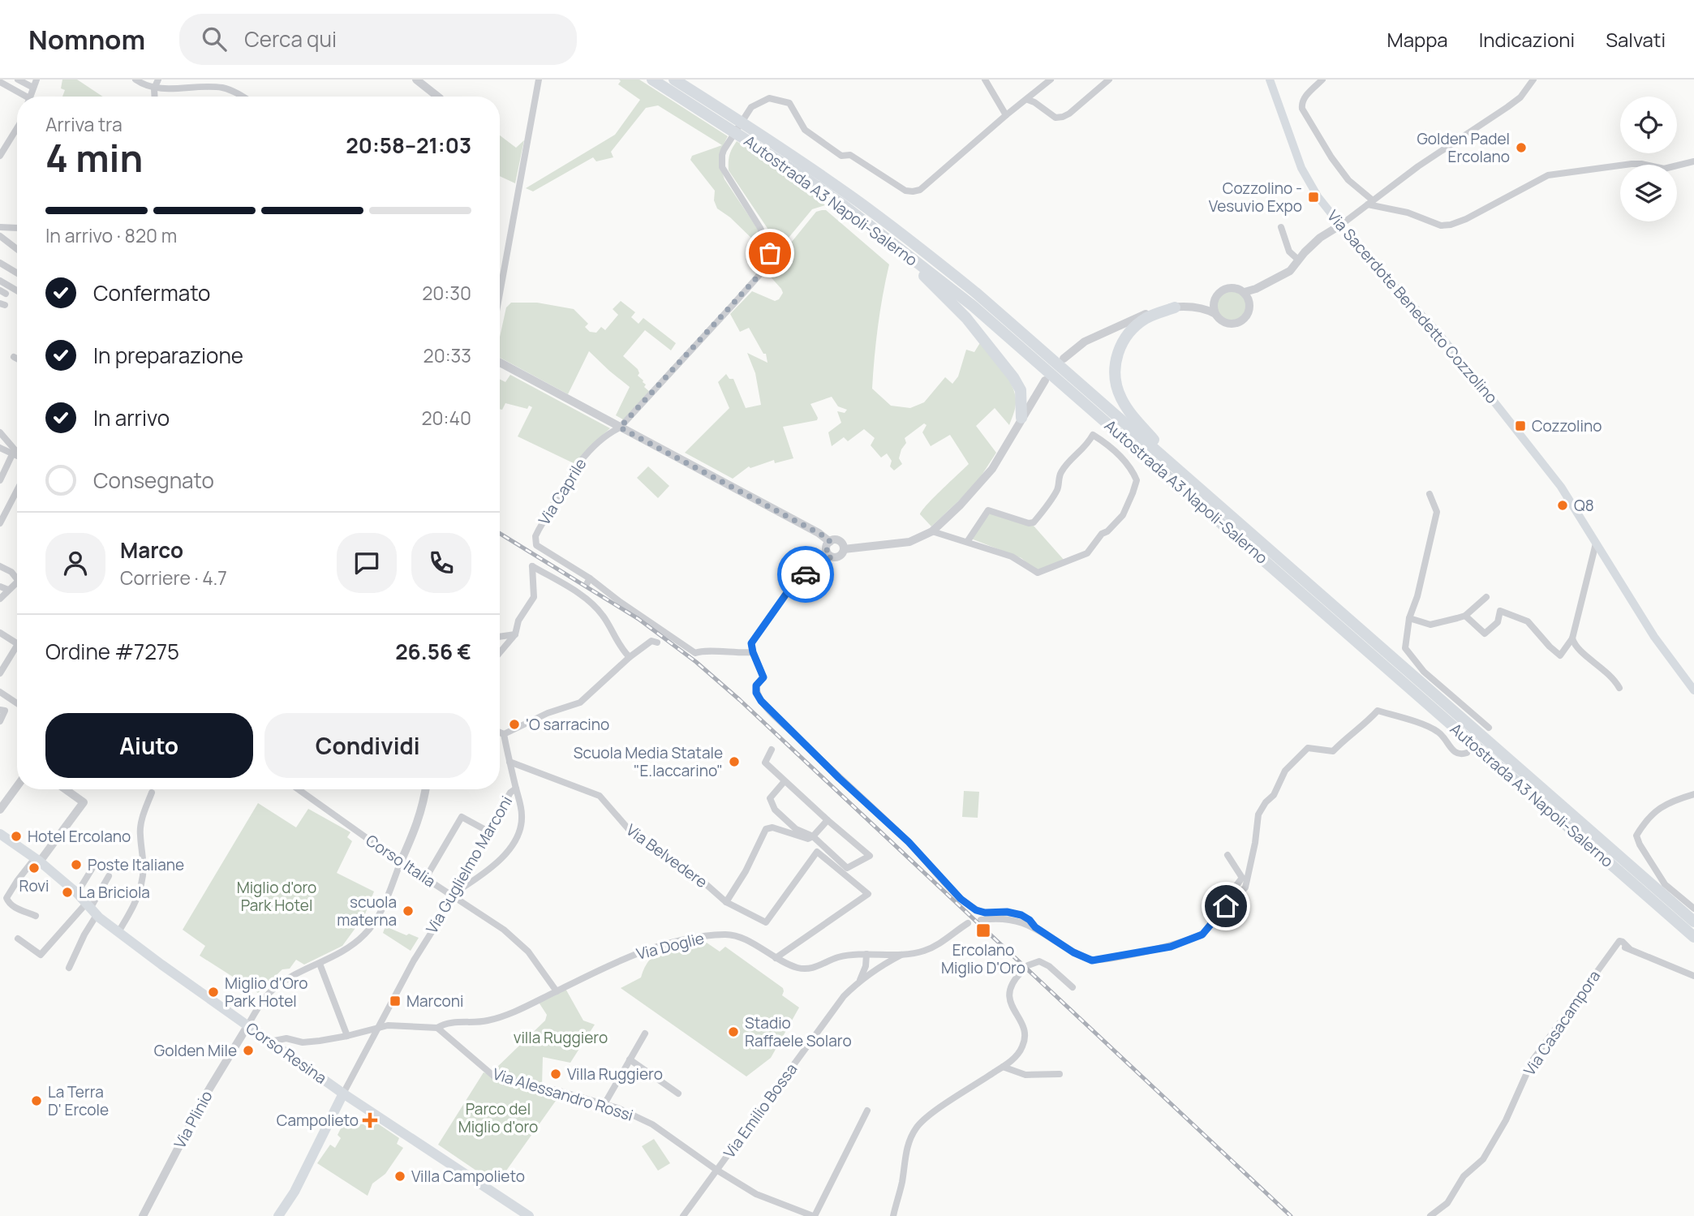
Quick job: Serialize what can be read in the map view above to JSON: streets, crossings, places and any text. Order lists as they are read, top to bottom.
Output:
{
  "streets": {
    "highway": ["Autostrada A3 Napoli-Salerno"],
    "main road": ["Via Sacerdote Benedetto Cozzolino", "Corso Resina"],
    "street": [
      "Via Caprile",
      "Via Belvedere",
      "Corso Italia",
      "Via Guglielmo Marconi",
      "Via Doglie",
      "Via Casacampora",
      "Via Alessandro Rossi",
      "Via Emilio Bossa",
      "Via Plinio"
    ]
  },
  "crossings": [
    ["Via Belvedere", "Via Guglielmo Marconi"],
    ["Via Belvedere", "Via Doglie"],
    ["Corso Italia", "Via Guglielmo Marconi"],
    ["Corso Italia", "Via Doglie"],
    ["Via Guglielmo Marconi", "Corso Resina"],
    ["Via Doglie", "Via Alessandro Rossi"],
    ["Via Doglie", "Via Emilio Bossa"],
    ["Corso Resina", "Via Plinio"],
    ["Via Alessandro Rossi", "Via Emilio Bossa"]
  ],
  "parks": ["Miglio d'oro Park Hotel", "villa Ruggiero", "Parco del Miglio d'oro"],
  "places": {
    "other": [
      "Golden Padel Ercolano",
      "Q8",
      "'O sarracino",
      "Scuola Media Statale \"E.Iaccarino\"",
      "Hotel Ercolano",
      "Poste Italiane",
      "Rovi",
      "La Briciola",
      "scuola materna",
      "Miglio d'Oro Park Hotel",
      "Stadio Raffaele Solaro",
      "Golden Mile",
      "Villa Ruggiero",
      "La Terra D' Ercole",
      "Villa Campolieto"
    ],
    "transit": [
      "Cozzolino - Vesuvio Expo",
      "Cozzolino",
      "Ercolano Miglio D'Oro",
      "Marconi"
    ],
    "health": ["Campolieto"]
  },
  "page": {
    "header": "Nomnom",
    "search": "Cerca qui",
    "nav": ["Mappa", "Indicazioni", "Salvati"],
    "heading": ["4 min", "Arriva tra", "20:58–21:03"],
    "panel": [
      "Marco",
      "Corriere · 4.7",
      "Ordine #7275",
      "26.56 €"
    ],
    "bar": "In arrivo · 820 m",
    "list": [
      ["Confermato", "20:30"],
      ["In preparazione", "20:33"],
      ["In arrivo", "20:40"],
      "Consegnato"
    ],
    "buttons": ["Aiuto", "Condividi"]
  }
}
